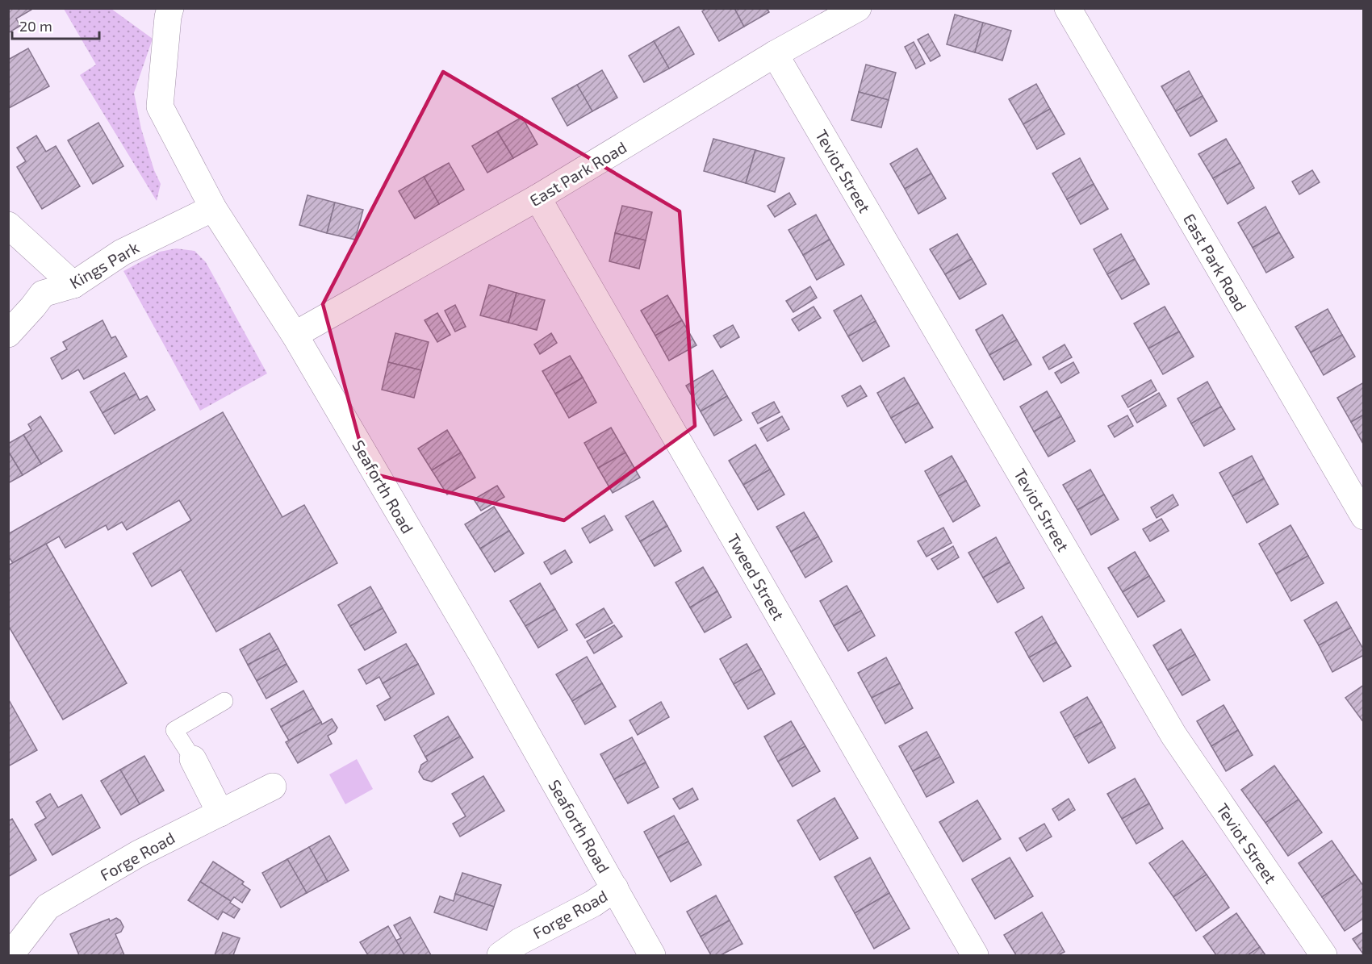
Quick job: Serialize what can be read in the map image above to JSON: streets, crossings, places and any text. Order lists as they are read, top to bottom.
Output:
{
  "streets": {
    "street": [
      "Teviot Street",
      "East Park Road",
      "Kings Park",
      "Seaforth Road",
      "Tweed Street",
      "Forge Road"
    ]
  },
  "crossings": [
    ["Teviot Street", "East Park Road"],
    ["East Park Road", "Seaforth Road"],
    ["East Park Road", "Tweed Street"],
    ["Kings Park", "Seaforth Road"],
    ["Seaforth Road", "Forge Road"]
  ],
  "scale_bar": "20 m"
}
